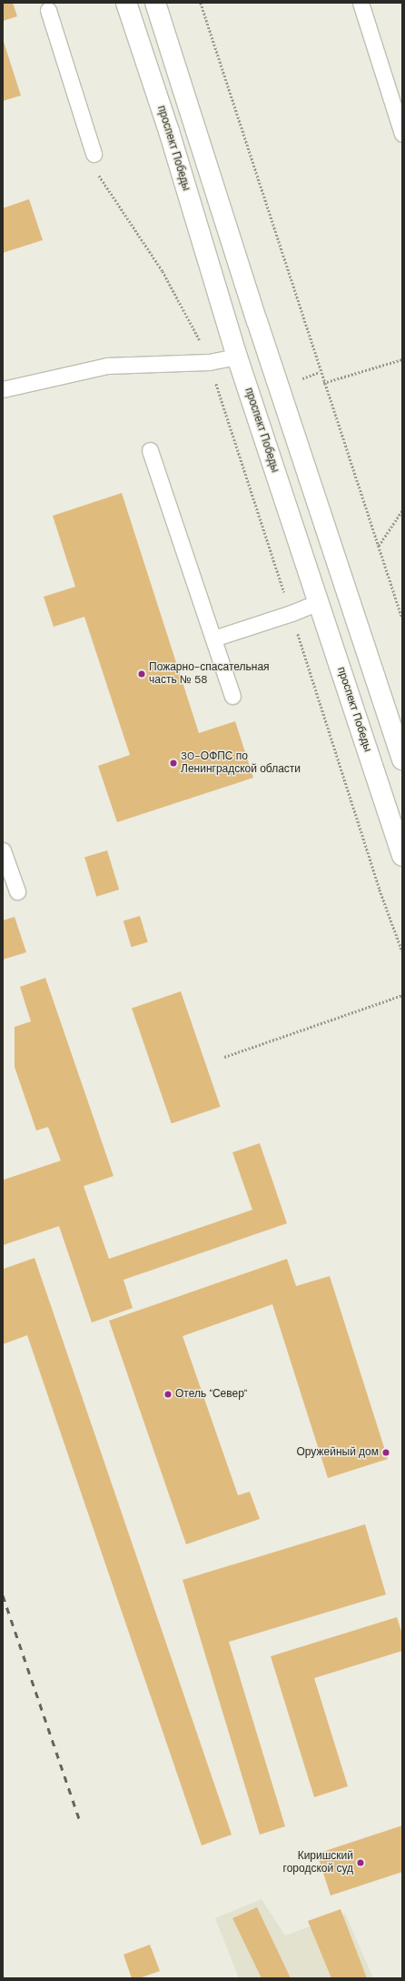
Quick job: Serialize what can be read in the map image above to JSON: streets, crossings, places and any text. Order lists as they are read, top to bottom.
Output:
{
  "streets": {
    "main road": ["проспект Победы"]
  },
  "places": [
    "Пожарно-спасательная часть № 58",
    "30-ОФПС по Ленинградской области",
    "Отель \"Север\"",
    "Оружейный дом",
    "Киришский городской суд"
  ]
}
